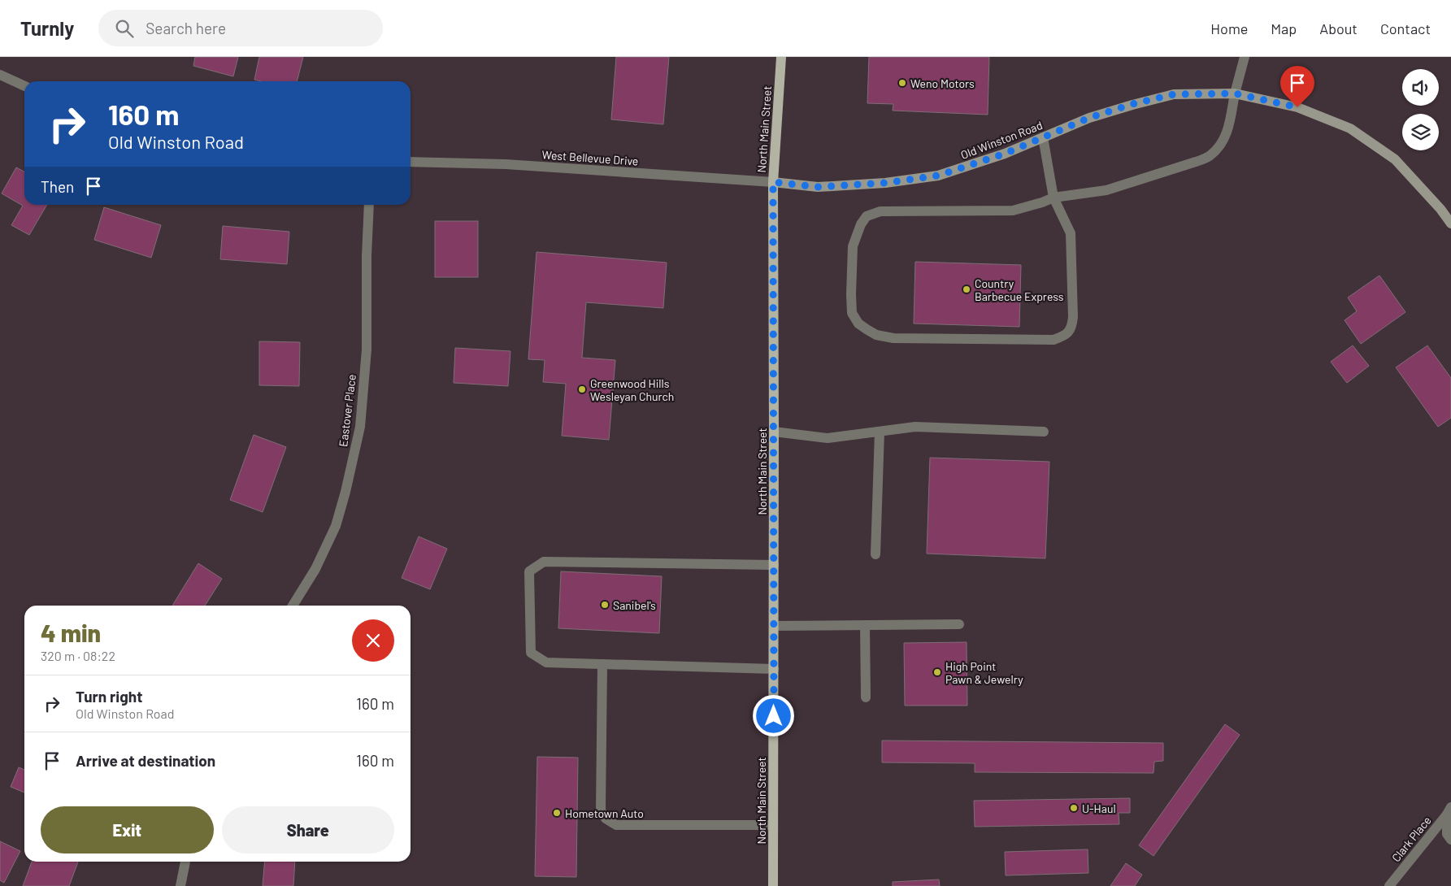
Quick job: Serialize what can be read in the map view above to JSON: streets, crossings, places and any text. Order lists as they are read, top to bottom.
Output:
{
  "streets": {
    "main road": ["North Main Street"],
    "street": [
      "Old Winston Road",
      "West Bellevue Drive",
      "Eastover Place",
      "Clark Place"
    ]
  },
  "crossings": [
    ["North Main Street", "Old Winston Road"],
    ["North Main Street", "West Bellevue Drive"],
    ["Old Winston Road", "West Bellevue Drive"]
  ],
  "places": [
    "Weno Motors",
    "Country Barbecue Express",
    "Greenwood Hills Wesleyan Church",
    "Sanibel's",
    "High Point Pawn & Jewelry",
    "U-Haul",
    "Hometown Auto"
  ],
  "page": {
    "header": "Turnly",
    "search": "Search here",
    "nav": [
      "Home",
      "Map",
      "About",
      "Contact"
    ],
    "turn": ["160 m", "Old Winston Road"],
    "then": "Then",
    "heading": ["4 min", "320 m · 08:22"],
    "list": [
      {
        "name": "Turn right",
        "note": "Old Winston Road",
        "value": "160 m"
      },
      {
        "name": "Arrive at destination",
        "value": "160 m"
      }
    ],
    "buttons": ["Exit", "Share"]
  }
}
